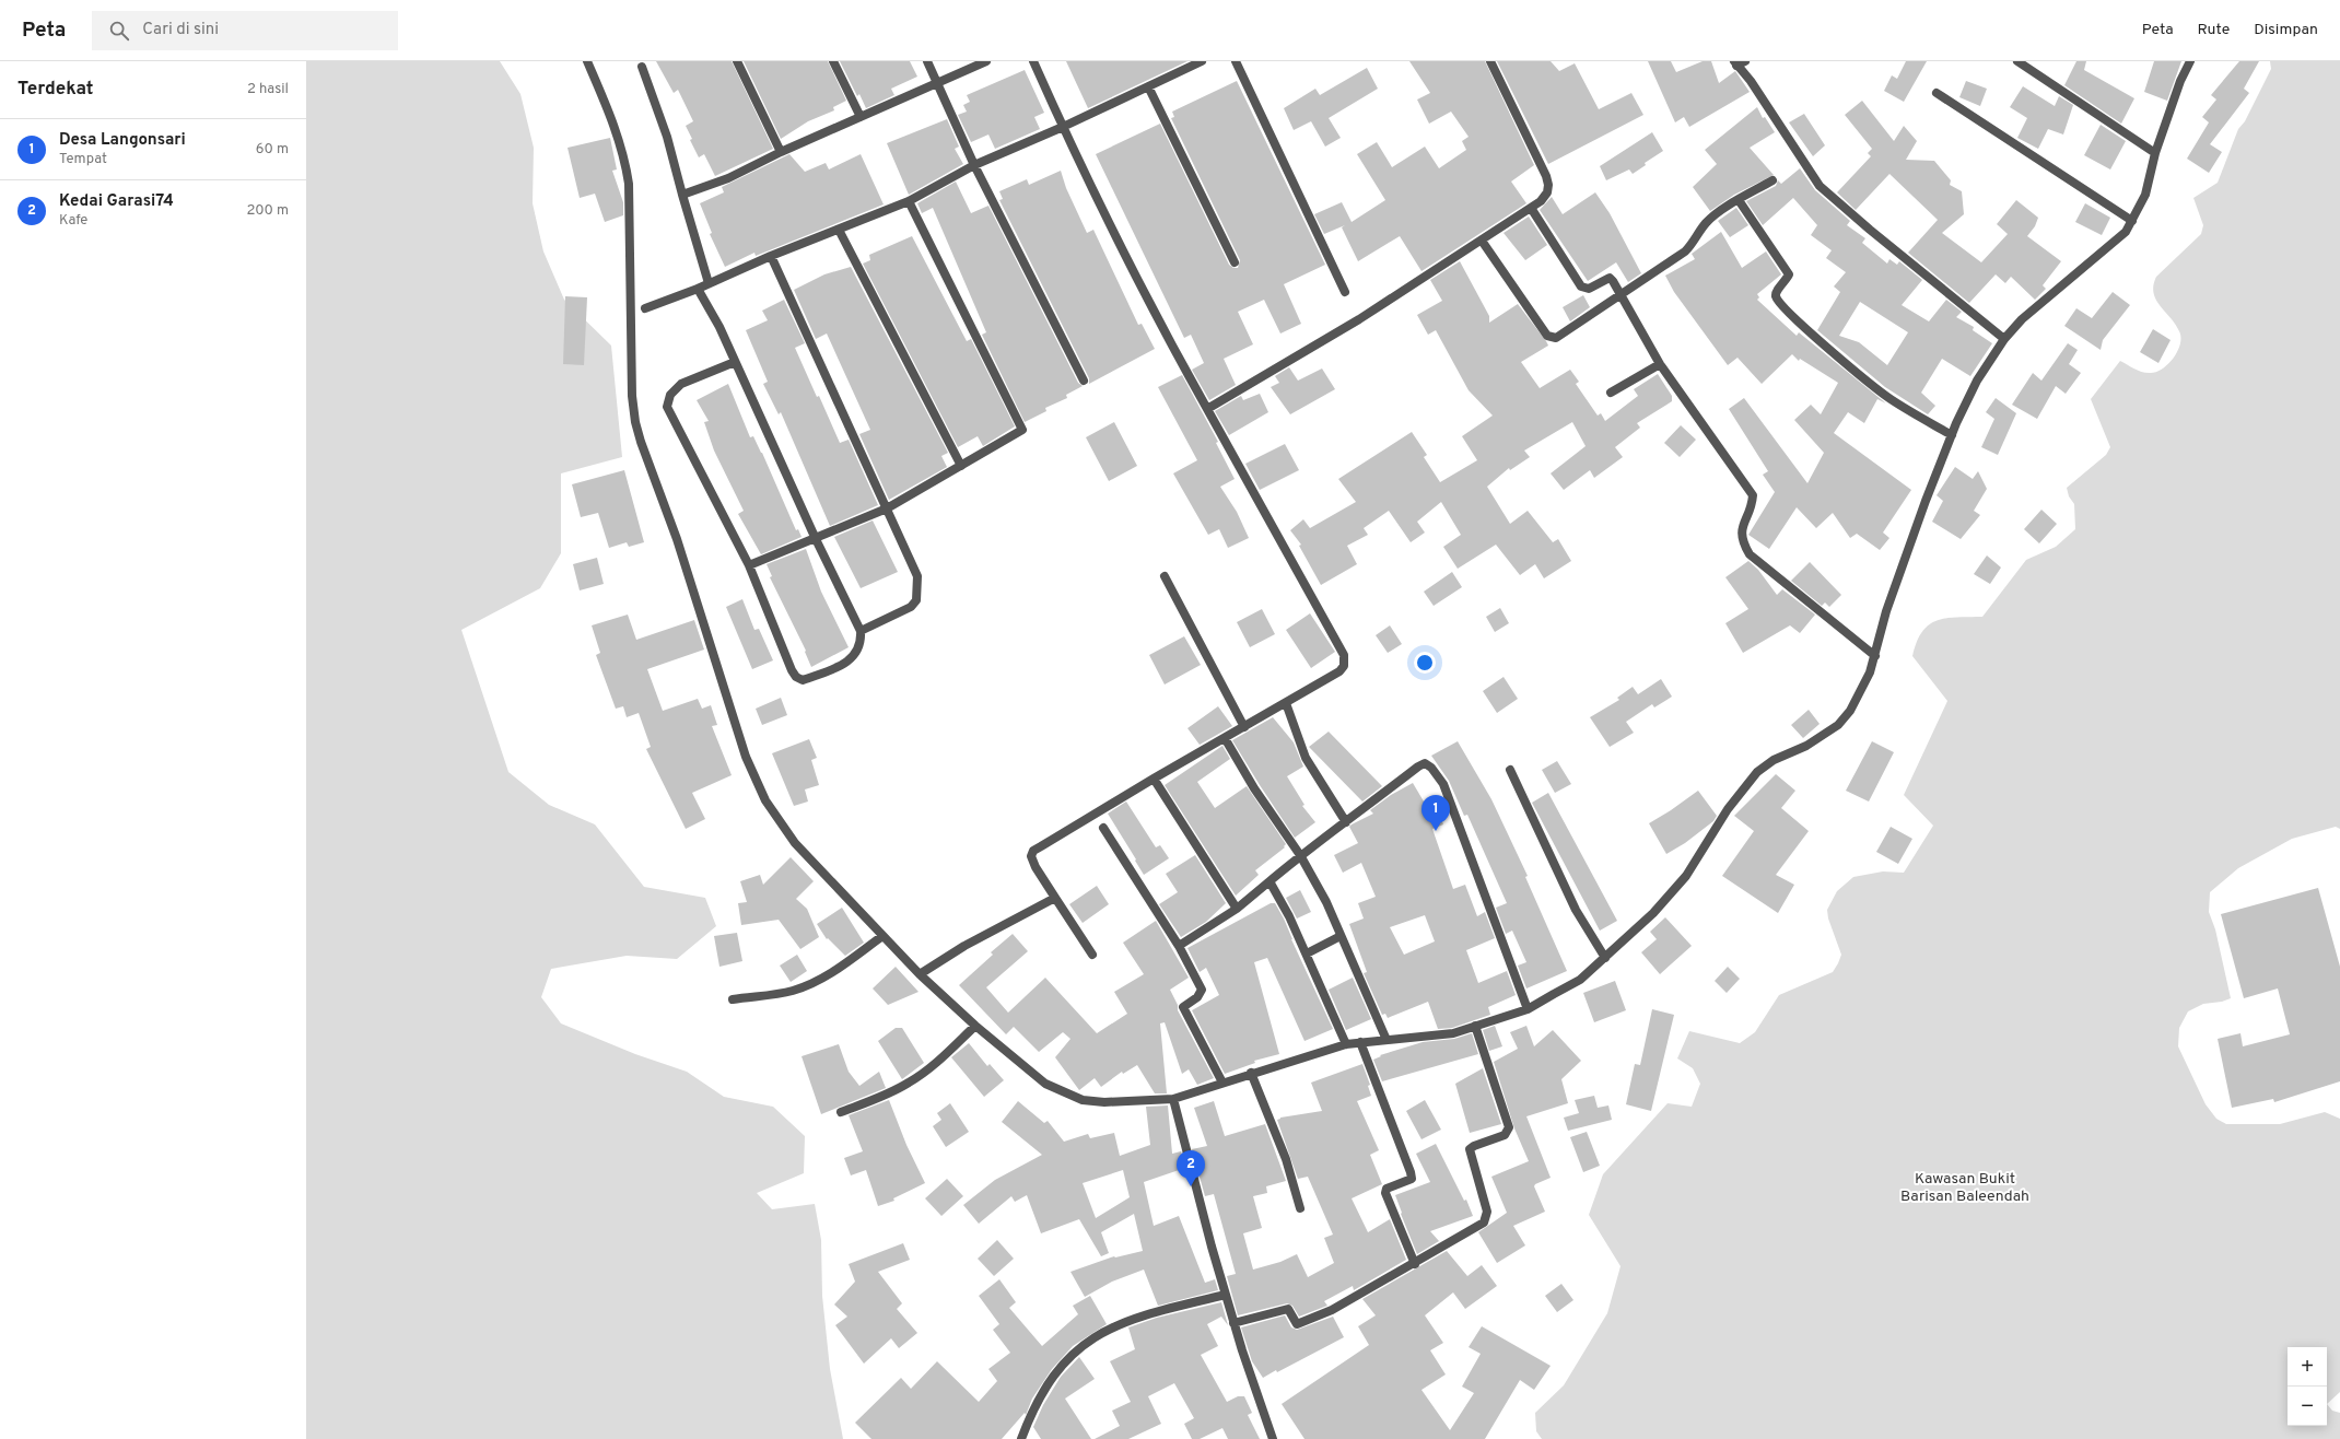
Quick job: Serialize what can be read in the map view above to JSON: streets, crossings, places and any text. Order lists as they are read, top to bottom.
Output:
{
  "parks": ["Kawasan Bukit Barisan Baleendah"],
  "page": {
    "header": "Peta",
    "search": "Cari di sini",
    "nav": ["Peta", "Rute", "Disimpan"],
    "heading": ["Terdekat", "2 hasil"],
    "list": [
      {
        "mark": "1",
        "name": "Desa Langonsari",
        "note": "Tempat",
        "value": "60 m"
      },
      {
        "mark": "2",
        "name": "Kedai Garasi74",
        "note": "Kafe",
        "value": "200 m"
      }
    ],
    "pins": ["1", "2"],
    "map_buttons": ["+", "−"]
  }
}
